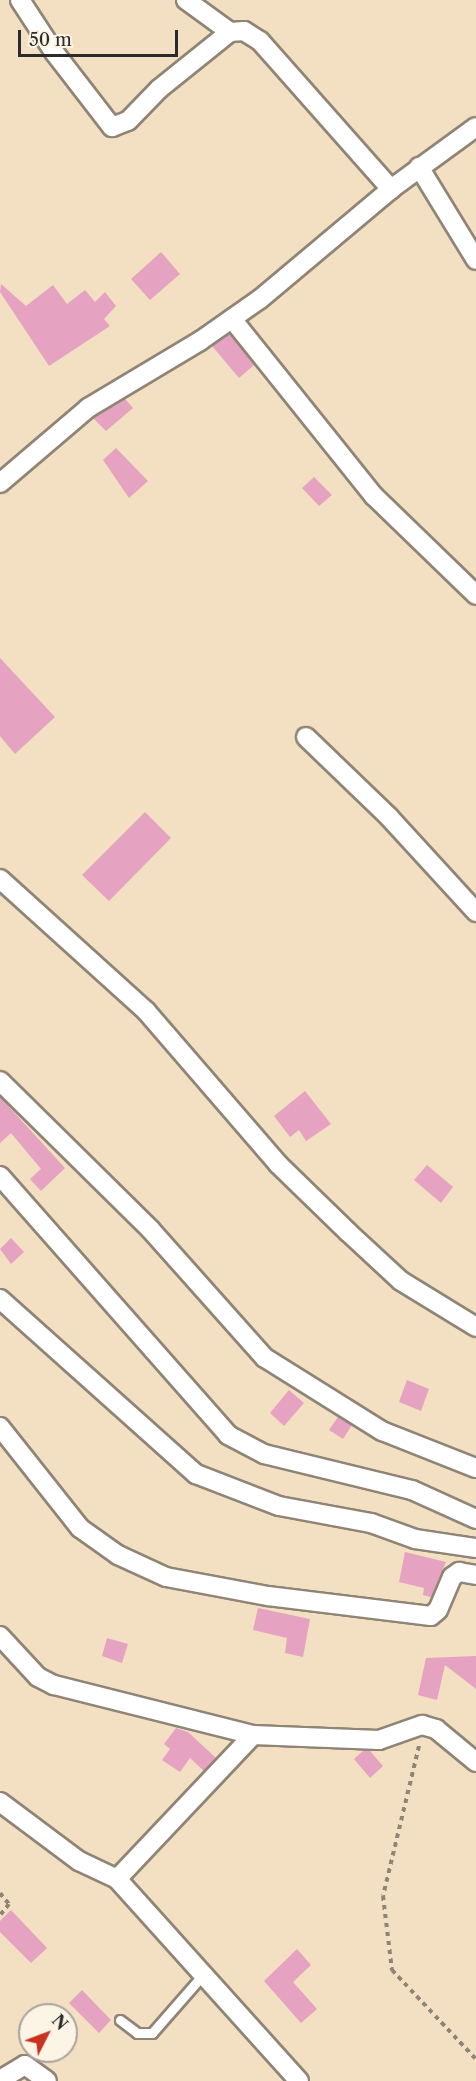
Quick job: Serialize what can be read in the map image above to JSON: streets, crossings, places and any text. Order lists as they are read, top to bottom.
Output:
{
  "scale_bar": "50 m",
  "north": "top right"
}
